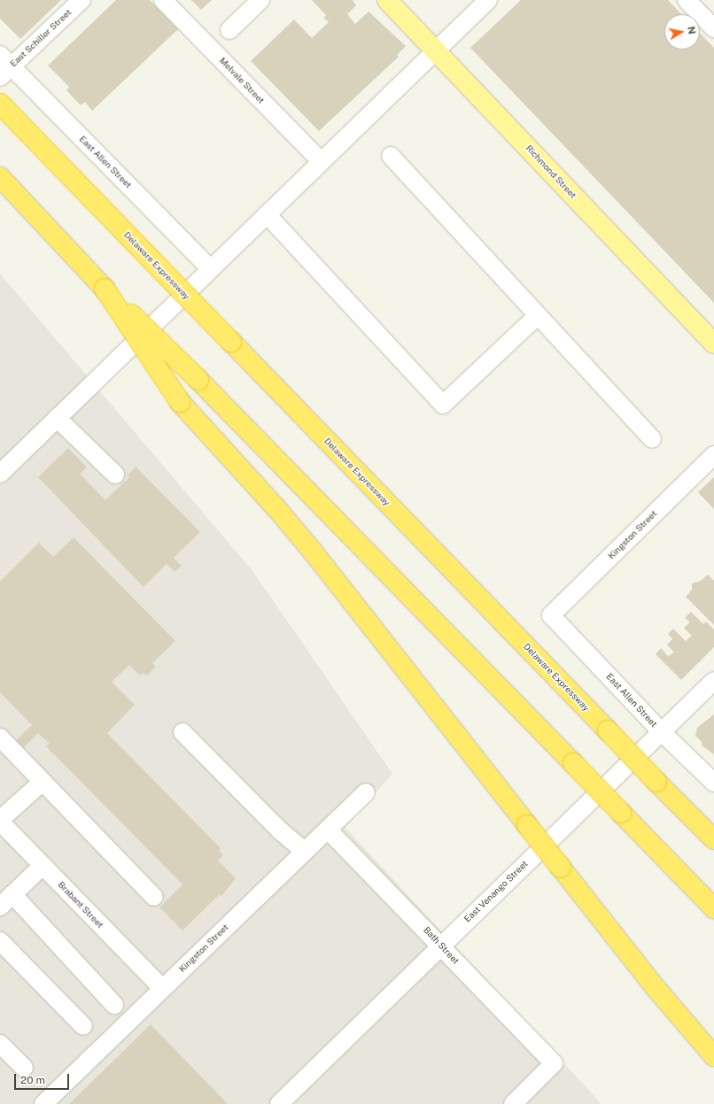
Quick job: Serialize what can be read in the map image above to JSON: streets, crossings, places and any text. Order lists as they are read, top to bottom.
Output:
{
  "streets": {
    "highway": ["Delaware Expressway"],
    "main road": ["Richmond Street"],
    "street": [
      "East Schiller Street",
      "Melvale Street",
      "East Allen Street",
      "Kingston Street",
      "East Venango Street",
      "Brabant Street",
      "Bath Street"
    ]
  },
  "crossings": [
    ["East Schiller Street", "East Allen Street"],
    ["East Allen Street", "Kingston Street"],
    ["East Allen Street", "East Venango Street"],
    ["Kingston Street", "Brabant Street"],
    ["Kingston Street", "Bath Street"],
    ["East Venango Street", "Bath Street"]
  ],
  "scale_bar": "20 m",
  "north": "right"
}
